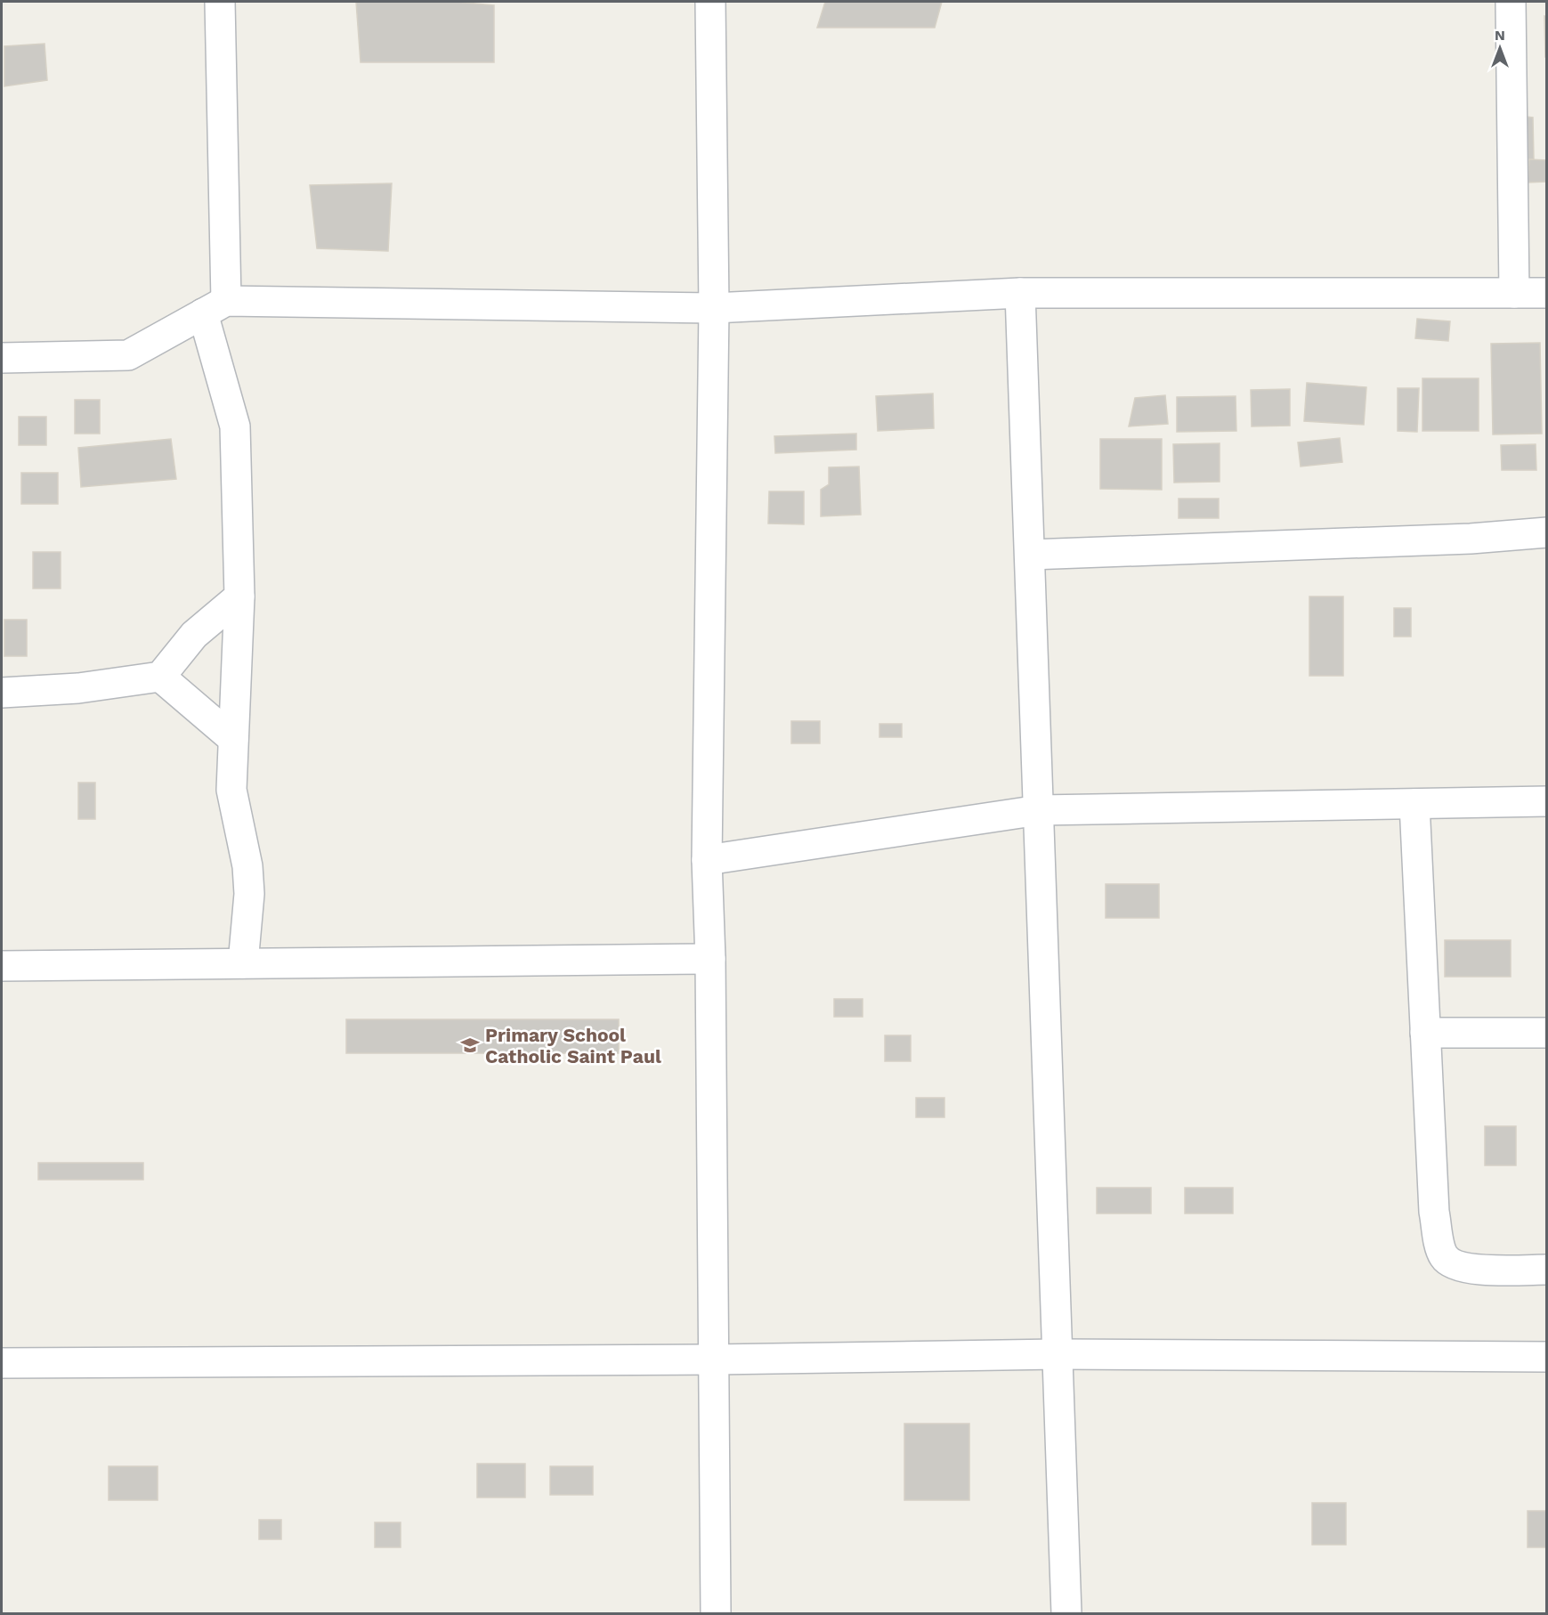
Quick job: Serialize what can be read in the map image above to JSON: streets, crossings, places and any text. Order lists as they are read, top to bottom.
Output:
{
  "places": {
    "school or university": ["Primary School Catholic Saint Paul"]
  },
  "north": "top"
}
